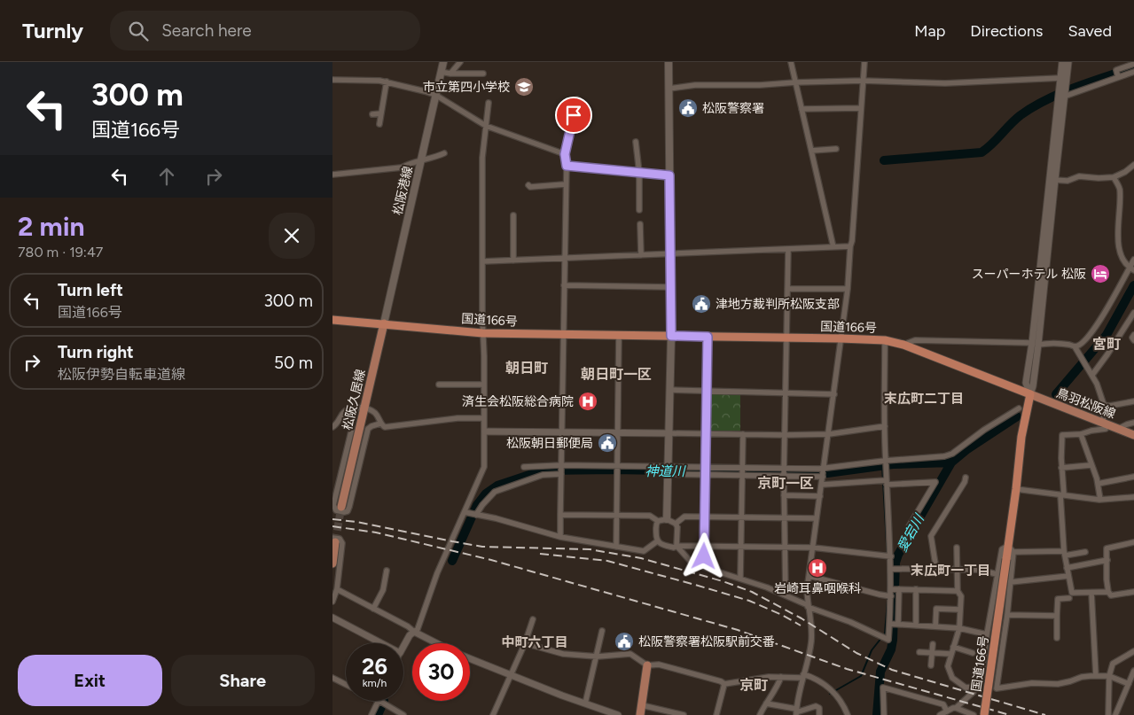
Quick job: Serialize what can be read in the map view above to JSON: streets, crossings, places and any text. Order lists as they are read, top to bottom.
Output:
{
  "streets": {
    "highway": ["国道166号"],
    "main road": ["松阪港線", "松阪久居線", "鳥羽松阪線"]
  },
  "crossings": [
    ["松阪港線", "国道166号"],
    ["松阪港線", "松阪久居線"],
    ["国道166号", "松阪久居線"],
    ["国道166号", "鳥羽松阪線"]
  ],
  "districts": [
    "宮町",
    "朝日町",
    "朝日町一区",
    "末広町二丁目",
    "京町一区",
    "末広町一丁目",
    "中町六丁目",
    "京町"
  ],
  "water": ["神道川", "愛宕川"],
  "places": {
    "school or university": ["市立第四小学校"],
    "public building": [
      "松阪警察署",
      "津地方裁判所松阪支部",
      "松阪朝日郵便局",
      "松阪警察署松阪駅前交番"
    ],
    "hotel": ["スーパーホテル 松阪"],
    "hospital": ["済生会松阪総合病院", "岩崎耳鼻咽喉科"]
  },
  "page": {
    "header": "Turnly",
    "search": "Search here",
    "nav": ["Map", "Directions", "Saved"],
    "turn": ["300 m", "国道166号"],
    "heading": ["2 min", "780 m · 19:47"],
    "list": [
      {
        "name": "Turn left",
        "note": "国道166号",
        "value": "300 m"
      },
      {
        "name": "Turn right",
        "note": "松阪伊勢自転車道線",
        "value": "50 m"
      }
    ],
    "speed": "26 km/h",
    "limit": "30",
    "buttons": ["Exit", "Share"]
  }
}
